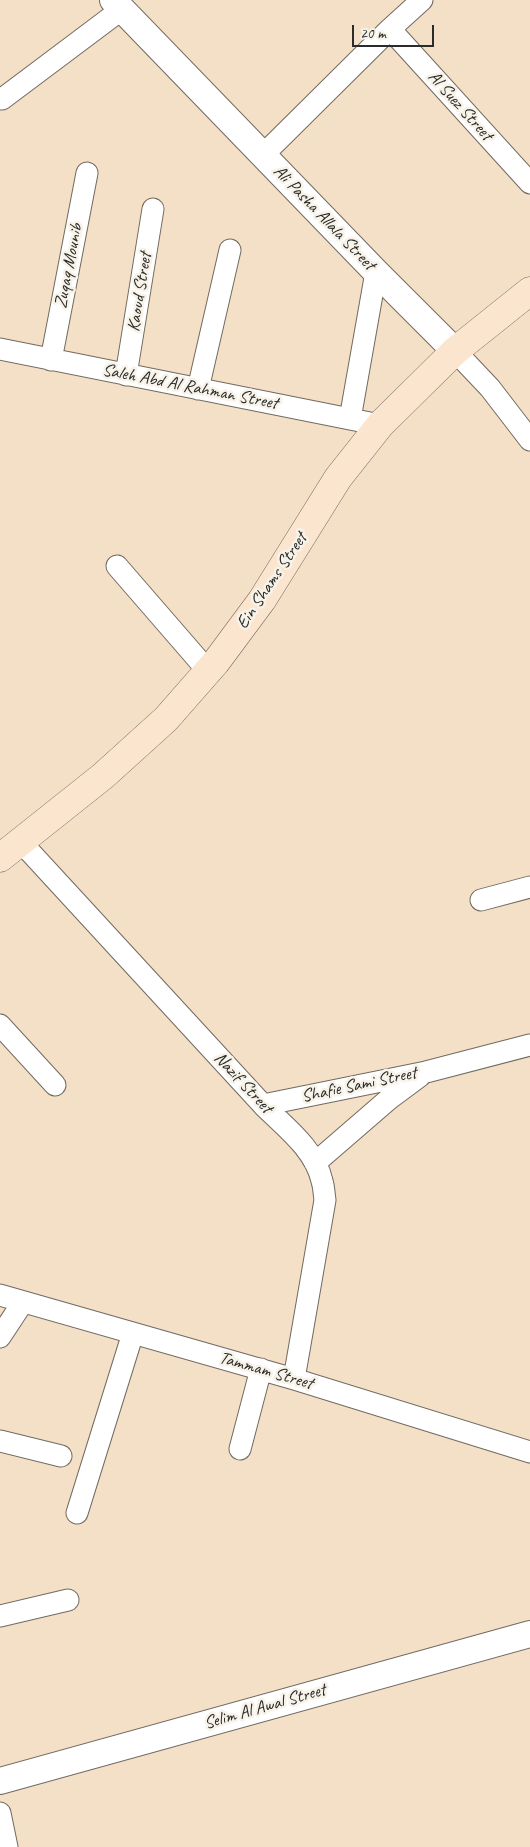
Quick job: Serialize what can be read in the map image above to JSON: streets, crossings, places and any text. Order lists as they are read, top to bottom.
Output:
{
  "streets": {
    "main road": ["Ein Shams Street"],
    "street": [
      "Al Suez Street",
      "Ali Pasha Allala Street",
      "Zuqaq Mounib",
      "Kaoud Street",
      "Saleh Abd Al Rahman Street",
      "Nazif Street",
      "Shafie Sami Street",
      "Tammam Street",
      "Selim Al Awal Street"
    ]
  },
  "crossings": [
    ["Ali Pasha Allala Street", "Ein Shams Street"],
    ["Zuqaq Mounib", "Saleh Abd Al Rahman Street"],
    ["Kaoud Street", "Saleh Abd Al Rahman Street"],
    ["Saleh Abd Al Rahman Street", "Ein Shams Street"],
    ["Ein Shams Street", "Nazif Street"],
    ["Nazif Street", "Shafie Sami Street"],
    ["Nazif Street", "Tammam Street"]
  ],
  "scale_bar": "20 m"
}
